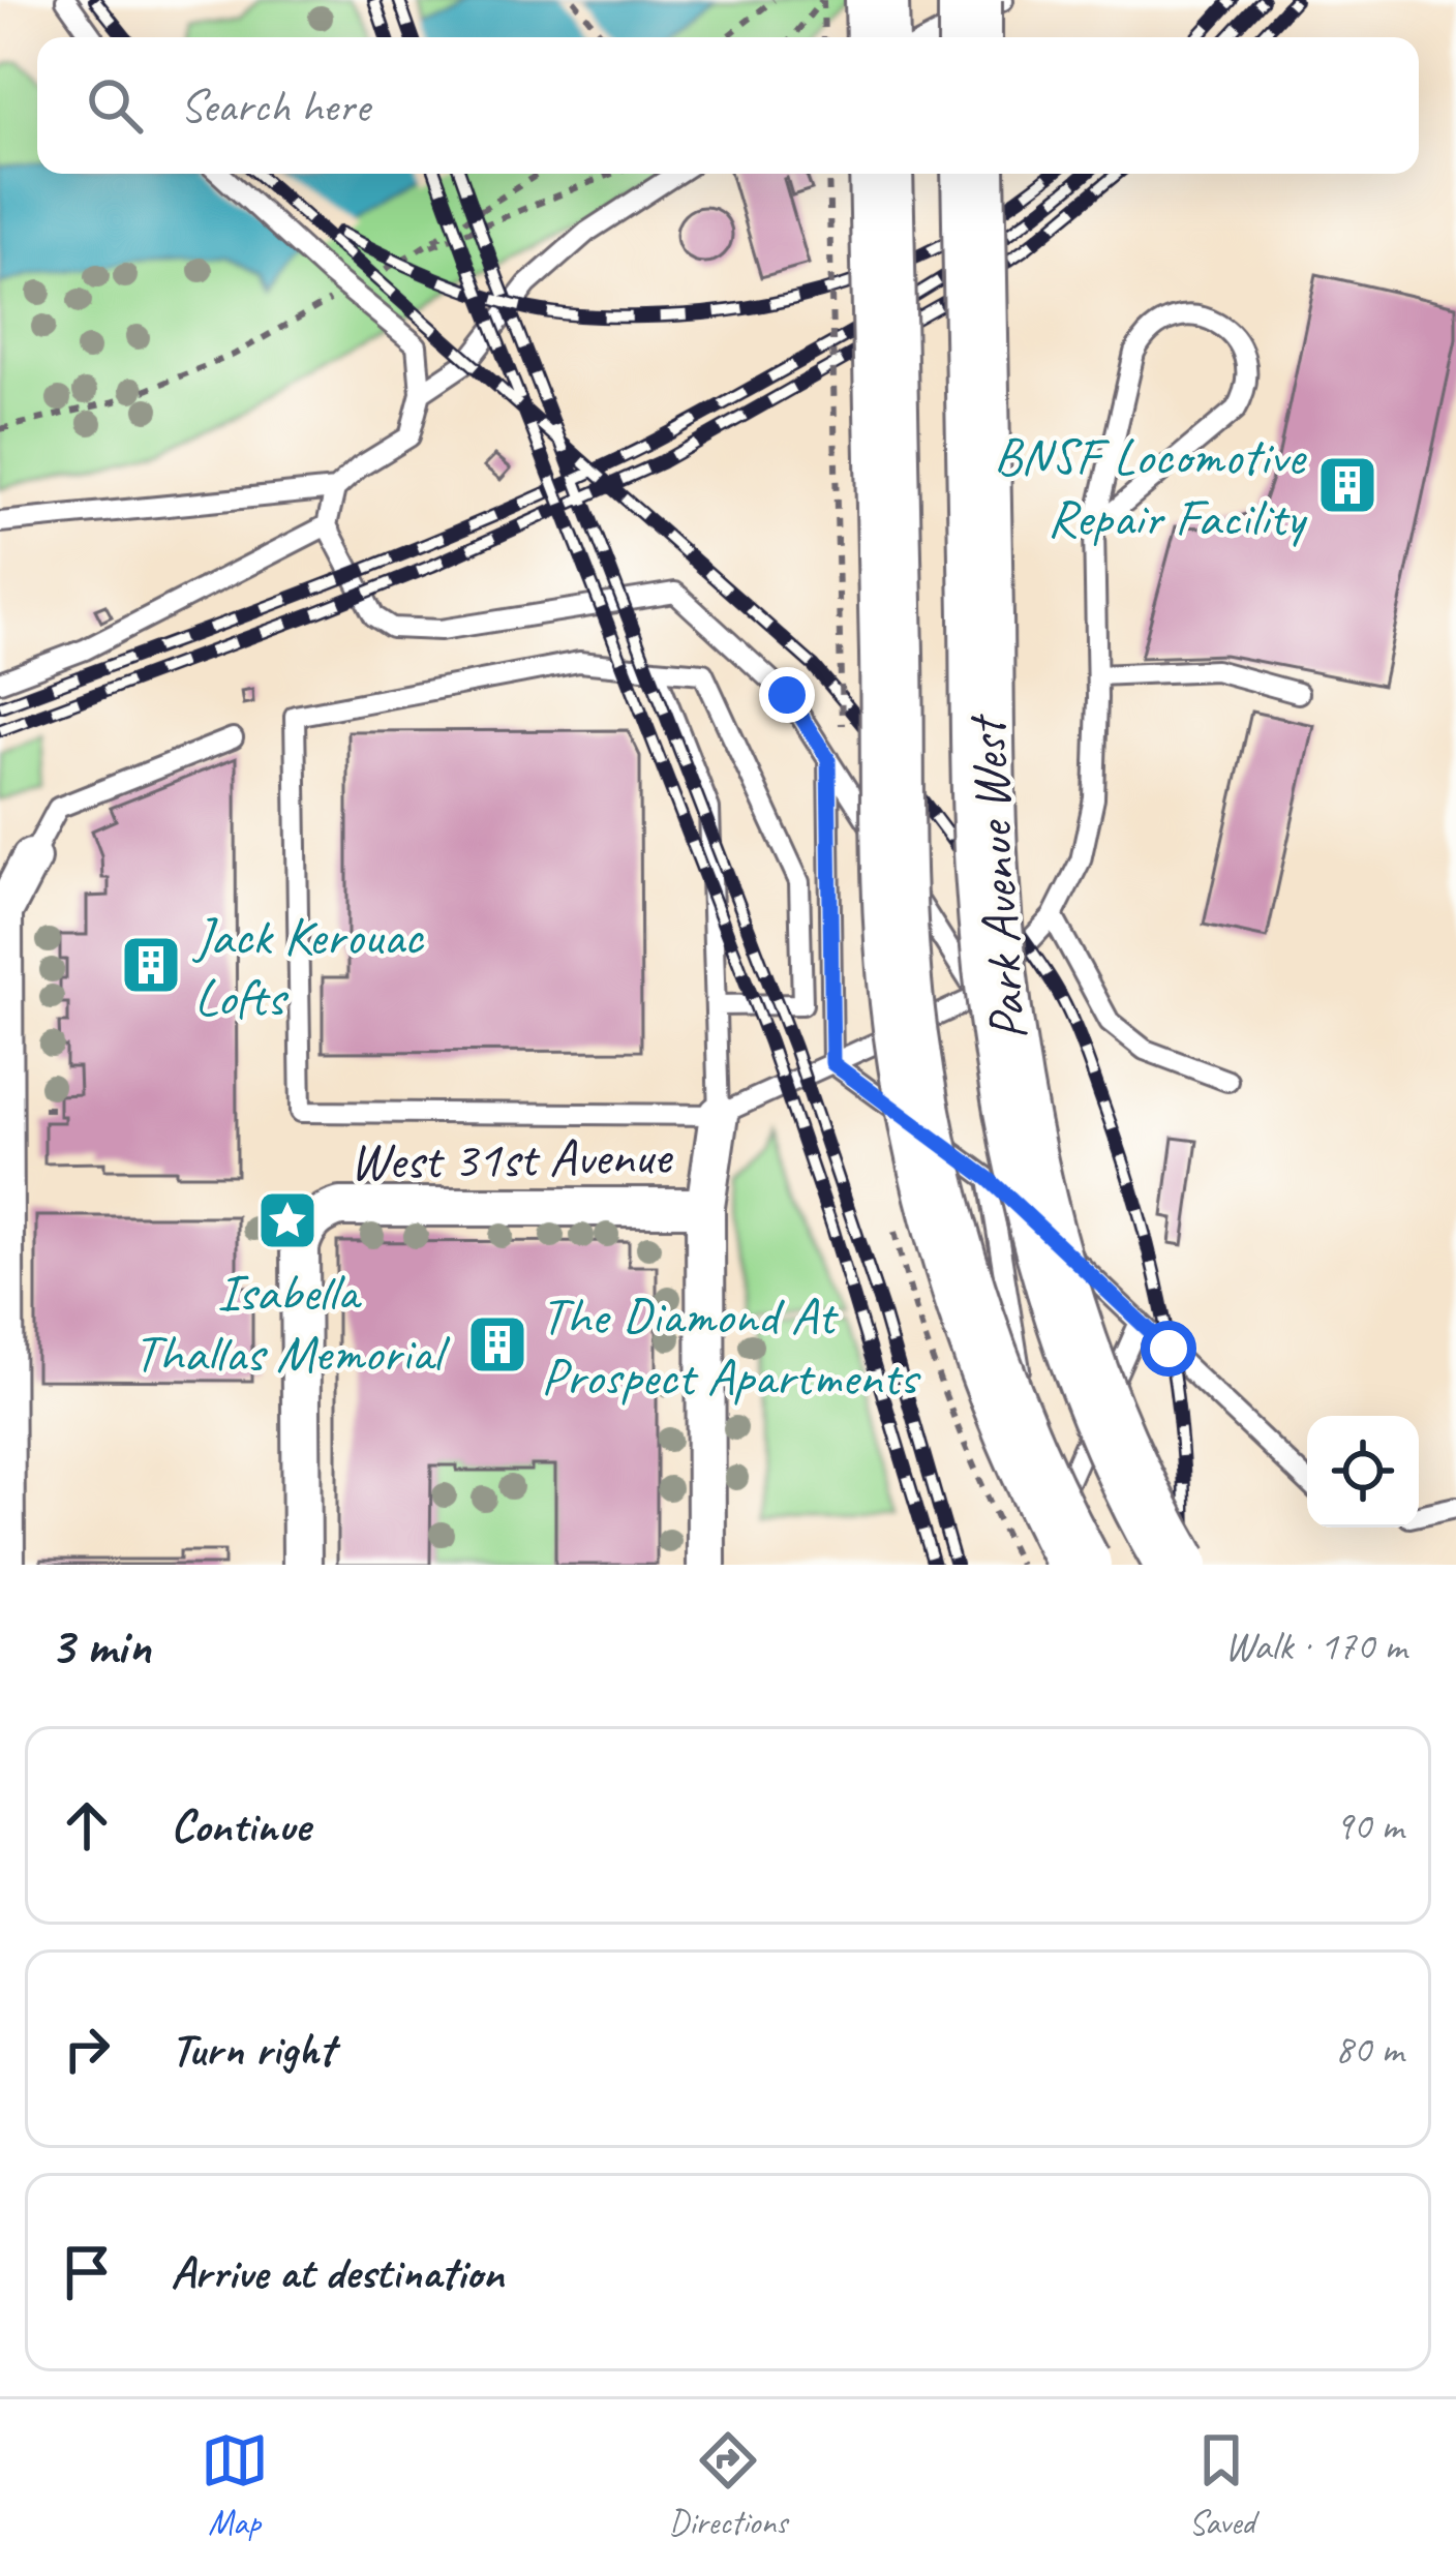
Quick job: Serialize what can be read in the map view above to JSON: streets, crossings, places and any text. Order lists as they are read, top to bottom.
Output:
{
  "streets": {
    "main road": ["Park Avenue West"],
    "street": ["West 31st Avenue"]
  },
  "places": {
    "building": ["BNSF Locomotive Repair Facility", "Jack Kerouac Lofts", "The Diamond At Prospect Apartments"],
    "place": ["Isabella Thallas Memorial"]
  },
  "page": {
    "search": "Search here",
    "heading": ["3 min", "Walk · 170 m"],
    "list": [
      ["Continue", "90 m"],
      ["Turn right", "80 m"],
      "Arrive at destination"
    ],
    "nav": ["Map", "Directions", "Saved"]
  }
}
